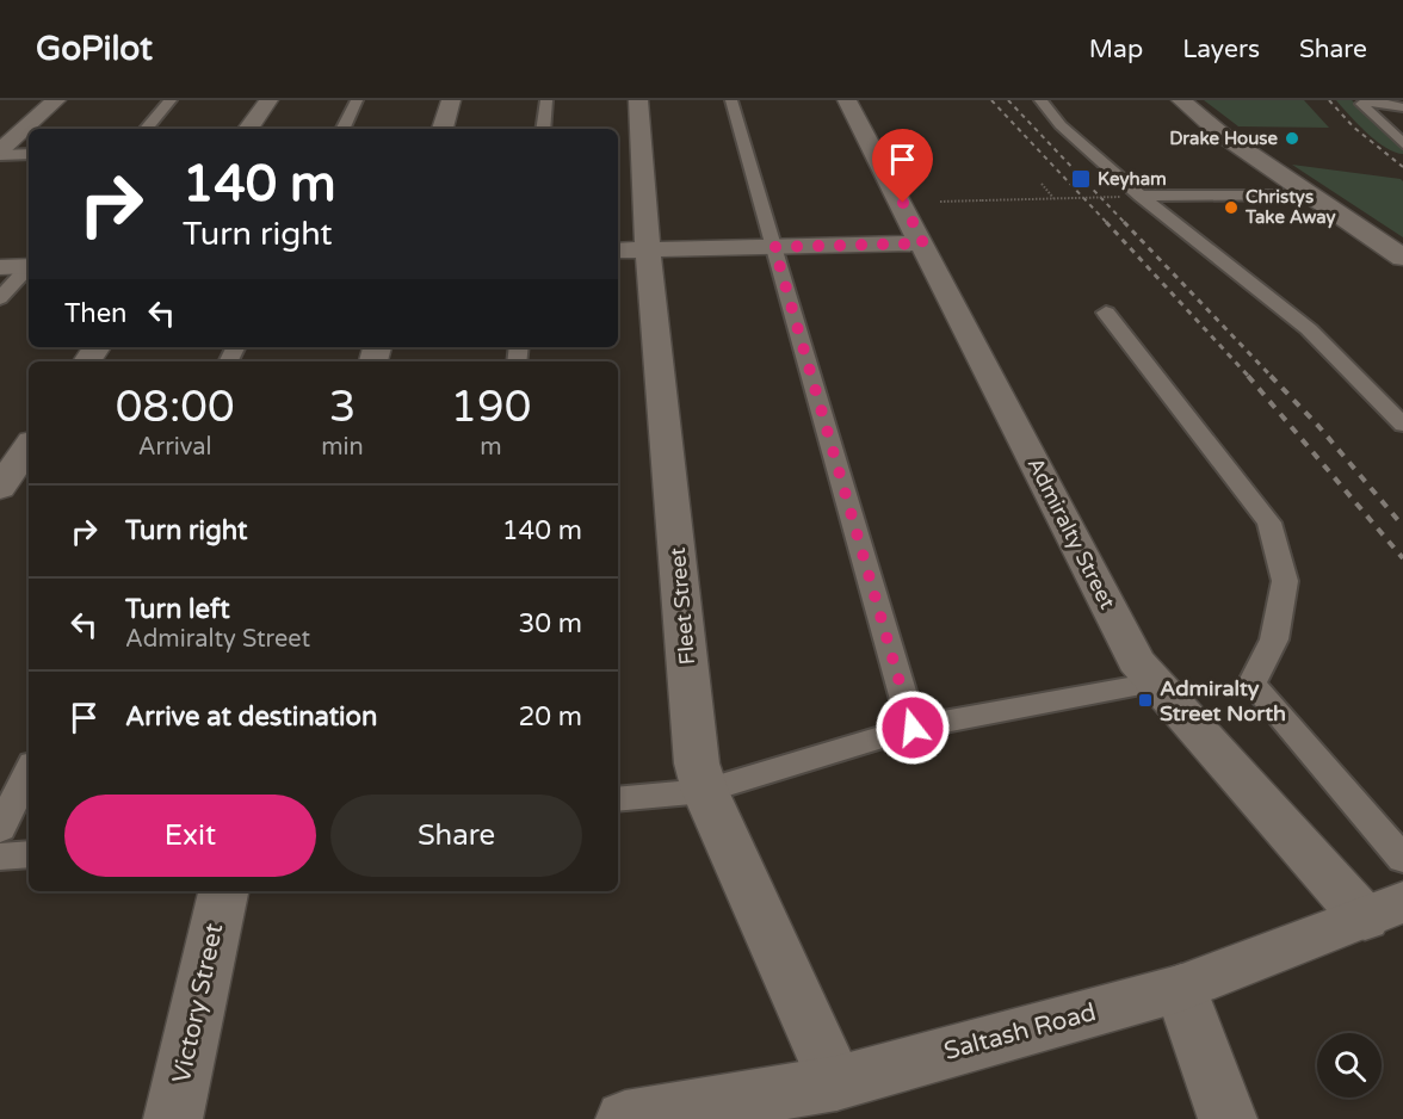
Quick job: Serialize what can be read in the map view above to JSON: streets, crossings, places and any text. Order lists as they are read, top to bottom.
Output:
{
  "streets": {
    "street": [
      "Admiralty Street",
      "Fleet Street",
      "Victory Street",
      "Saltash Road"
    ]
  },
  "crossings": [
    ["Admiralty Street", "Saltash Road"],
    ["Fleet Street", "Saltash Road"]
  ],
  "places": {
    "other": ["Drake House", "Christys Take Away"],
    "transit": ["Keyham", "Admiralty Street North"]
  },
  "page": {
    "header": "GoPilot",
    "nav": ["Map", "Layers", "Share"],
    "turn": ["140 m", "Turn right"],
    "then": "Then",
    "eta": [
      "08:00",
      "Arrival",
      "3",
      "min",
      "190",
      "m"
    ],
    "list": [
      {
        "name": "Turn right",
        "value": "140 m"
      },
      {
        "name": "Turn left",
        "note": "Admiralty Street",
        "value": "30 m"
      },
      {
        "name": "Arrive at destination",
        "value": "20 m"
      }
    ],
    "buttons": ["Exit", "Share"]
  }
}
